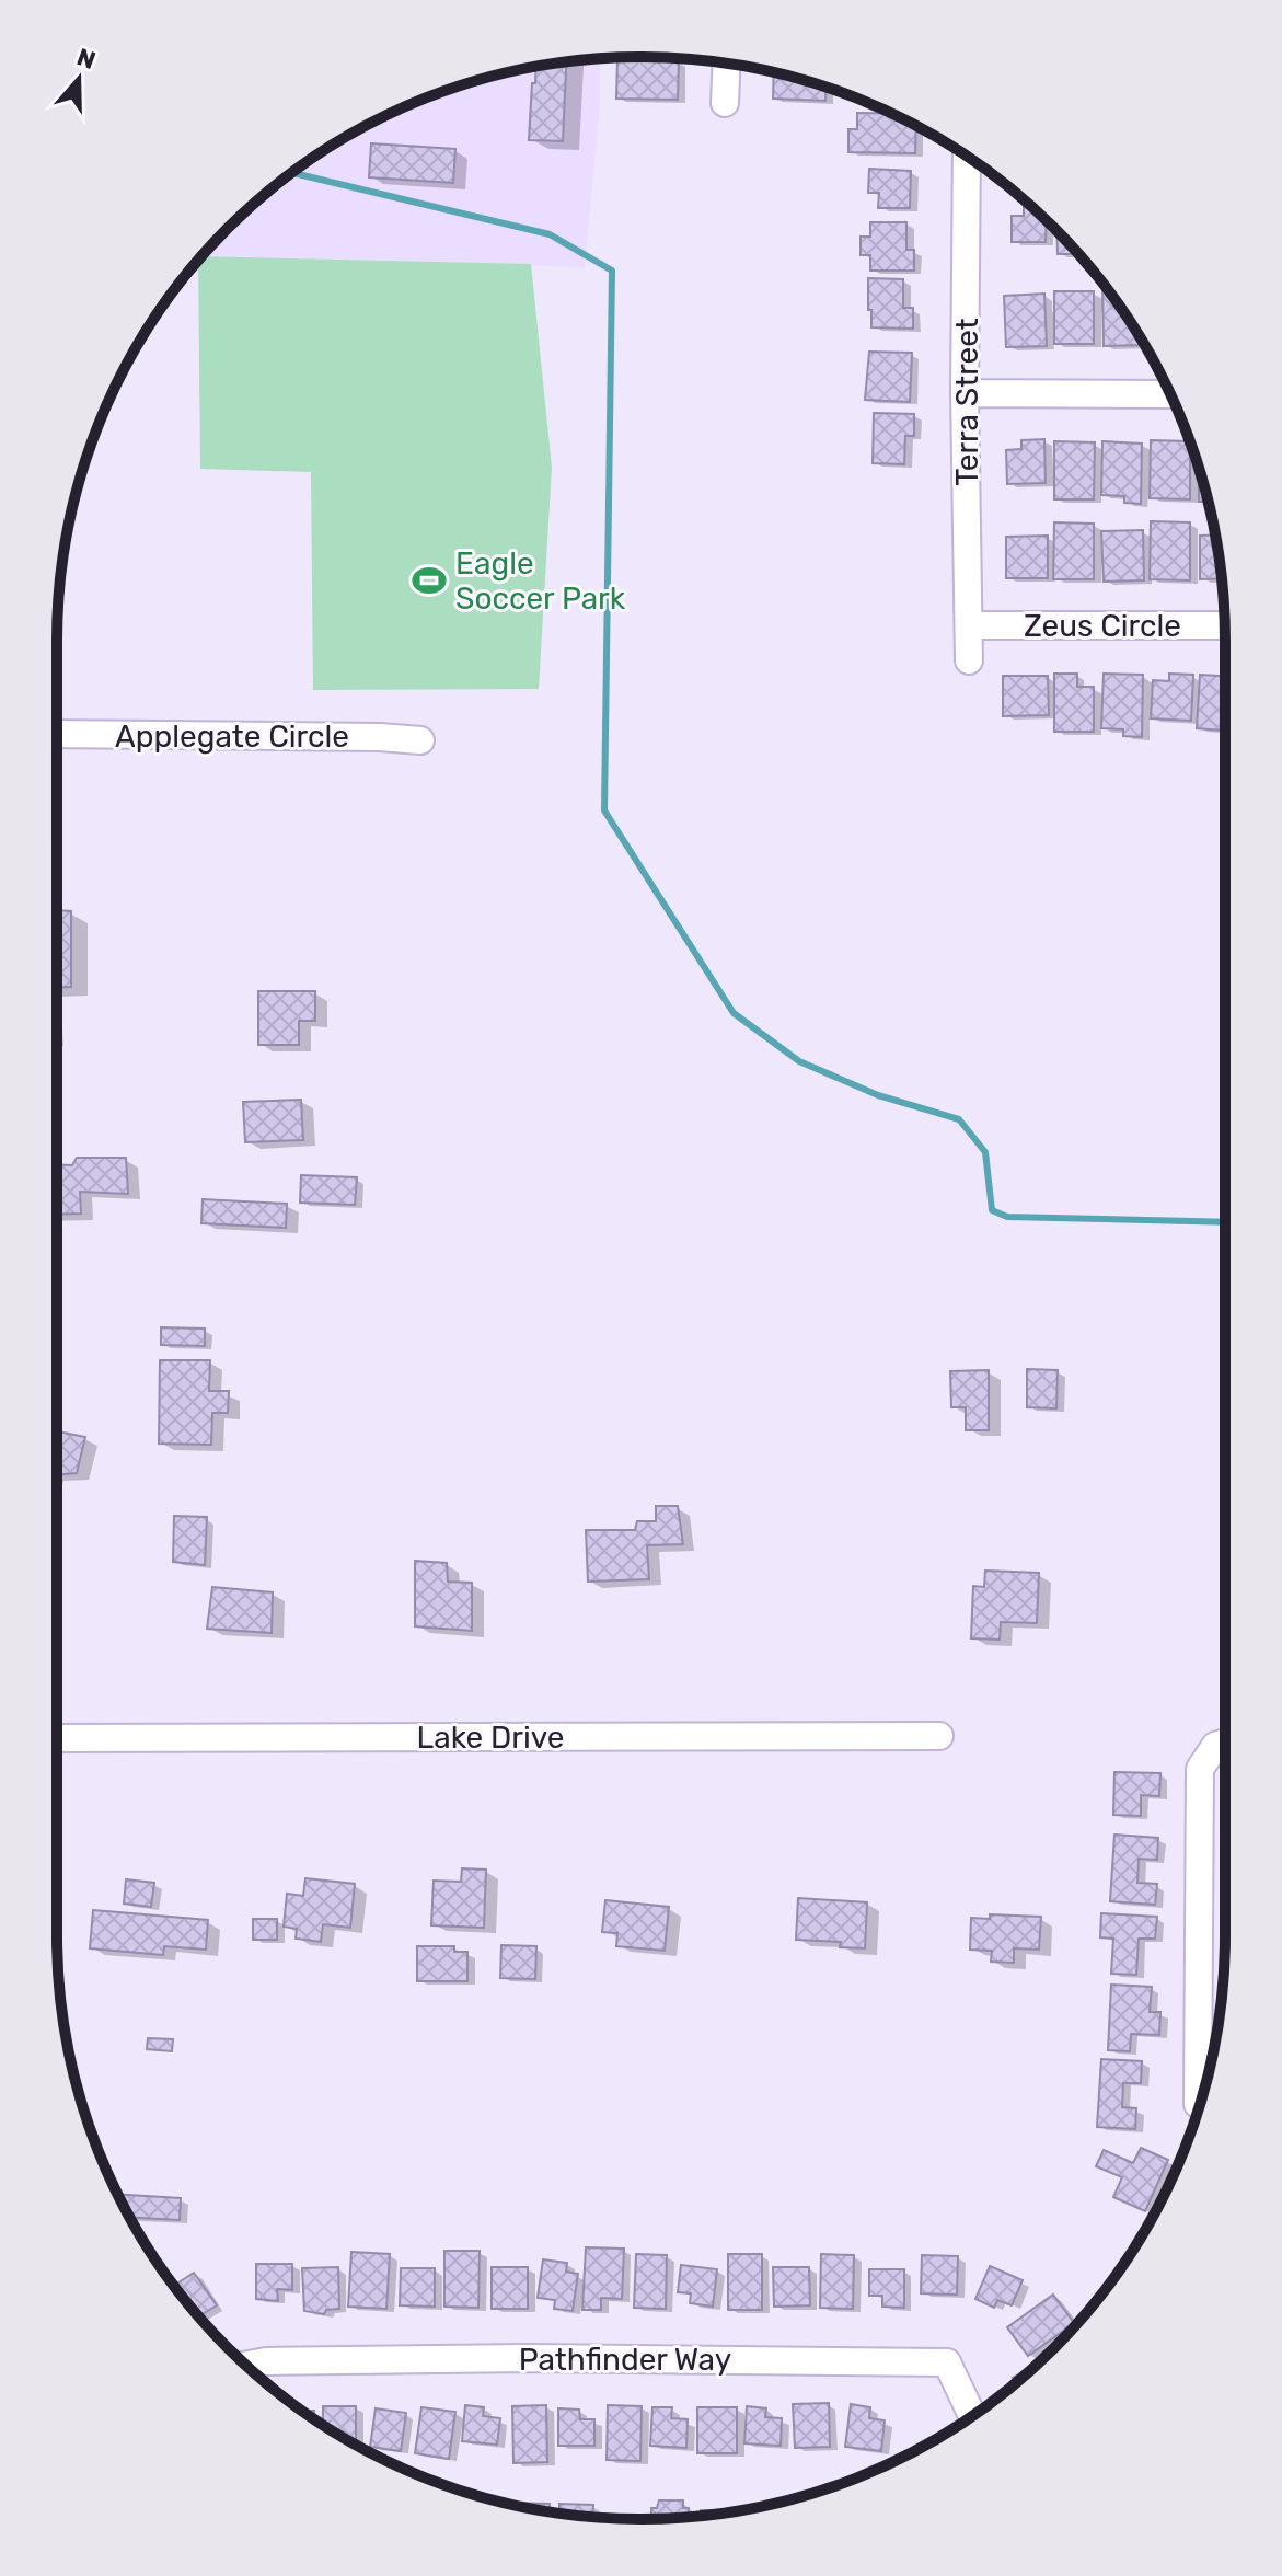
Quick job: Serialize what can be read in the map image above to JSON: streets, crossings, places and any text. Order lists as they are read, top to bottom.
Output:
{
  "streets": {
    "street": [
      "Terra Street",
      "Zeus Circle",
      "Applegate Circle",
      "Lake Drive",
      "Pathfinder Way"
    ]
  },
  "crossings": [
    ["Terra Street", "Zeus Circle"]
  ],
  "places": {
    "sports": ["Eagle Soccer Park"]
  },
  "north": "top"
}
